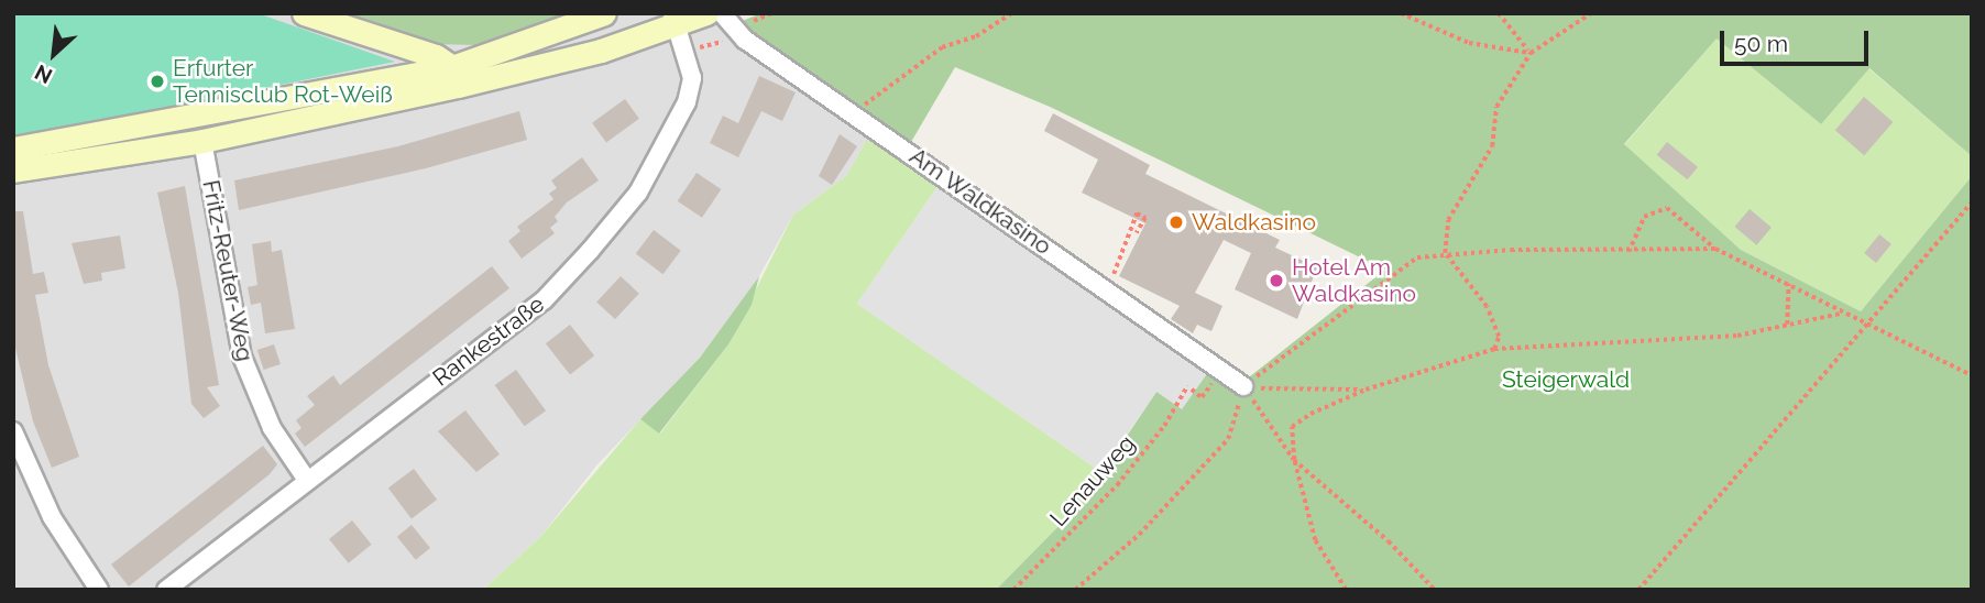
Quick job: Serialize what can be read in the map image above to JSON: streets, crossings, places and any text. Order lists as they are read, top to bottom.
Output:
{
  "streets": {
    "street": ["Am Waldkasino", "Fritz-Reuter-Weg", "Rankestraße"],
    "path": ["Lenauweg"]
  },
  "crossings": [
    ["Fritz-Reuter-Weg", "Rankestraße"]
  ],
  "parks": ["Steigerwald"],
  "places": ["Erfurter Tennisclub Rot-Weiß", "Waldkasino", "Hotel Am Waldkasino"],
  "scale_bar": "50 m",
  "north": "bottom left"
}
